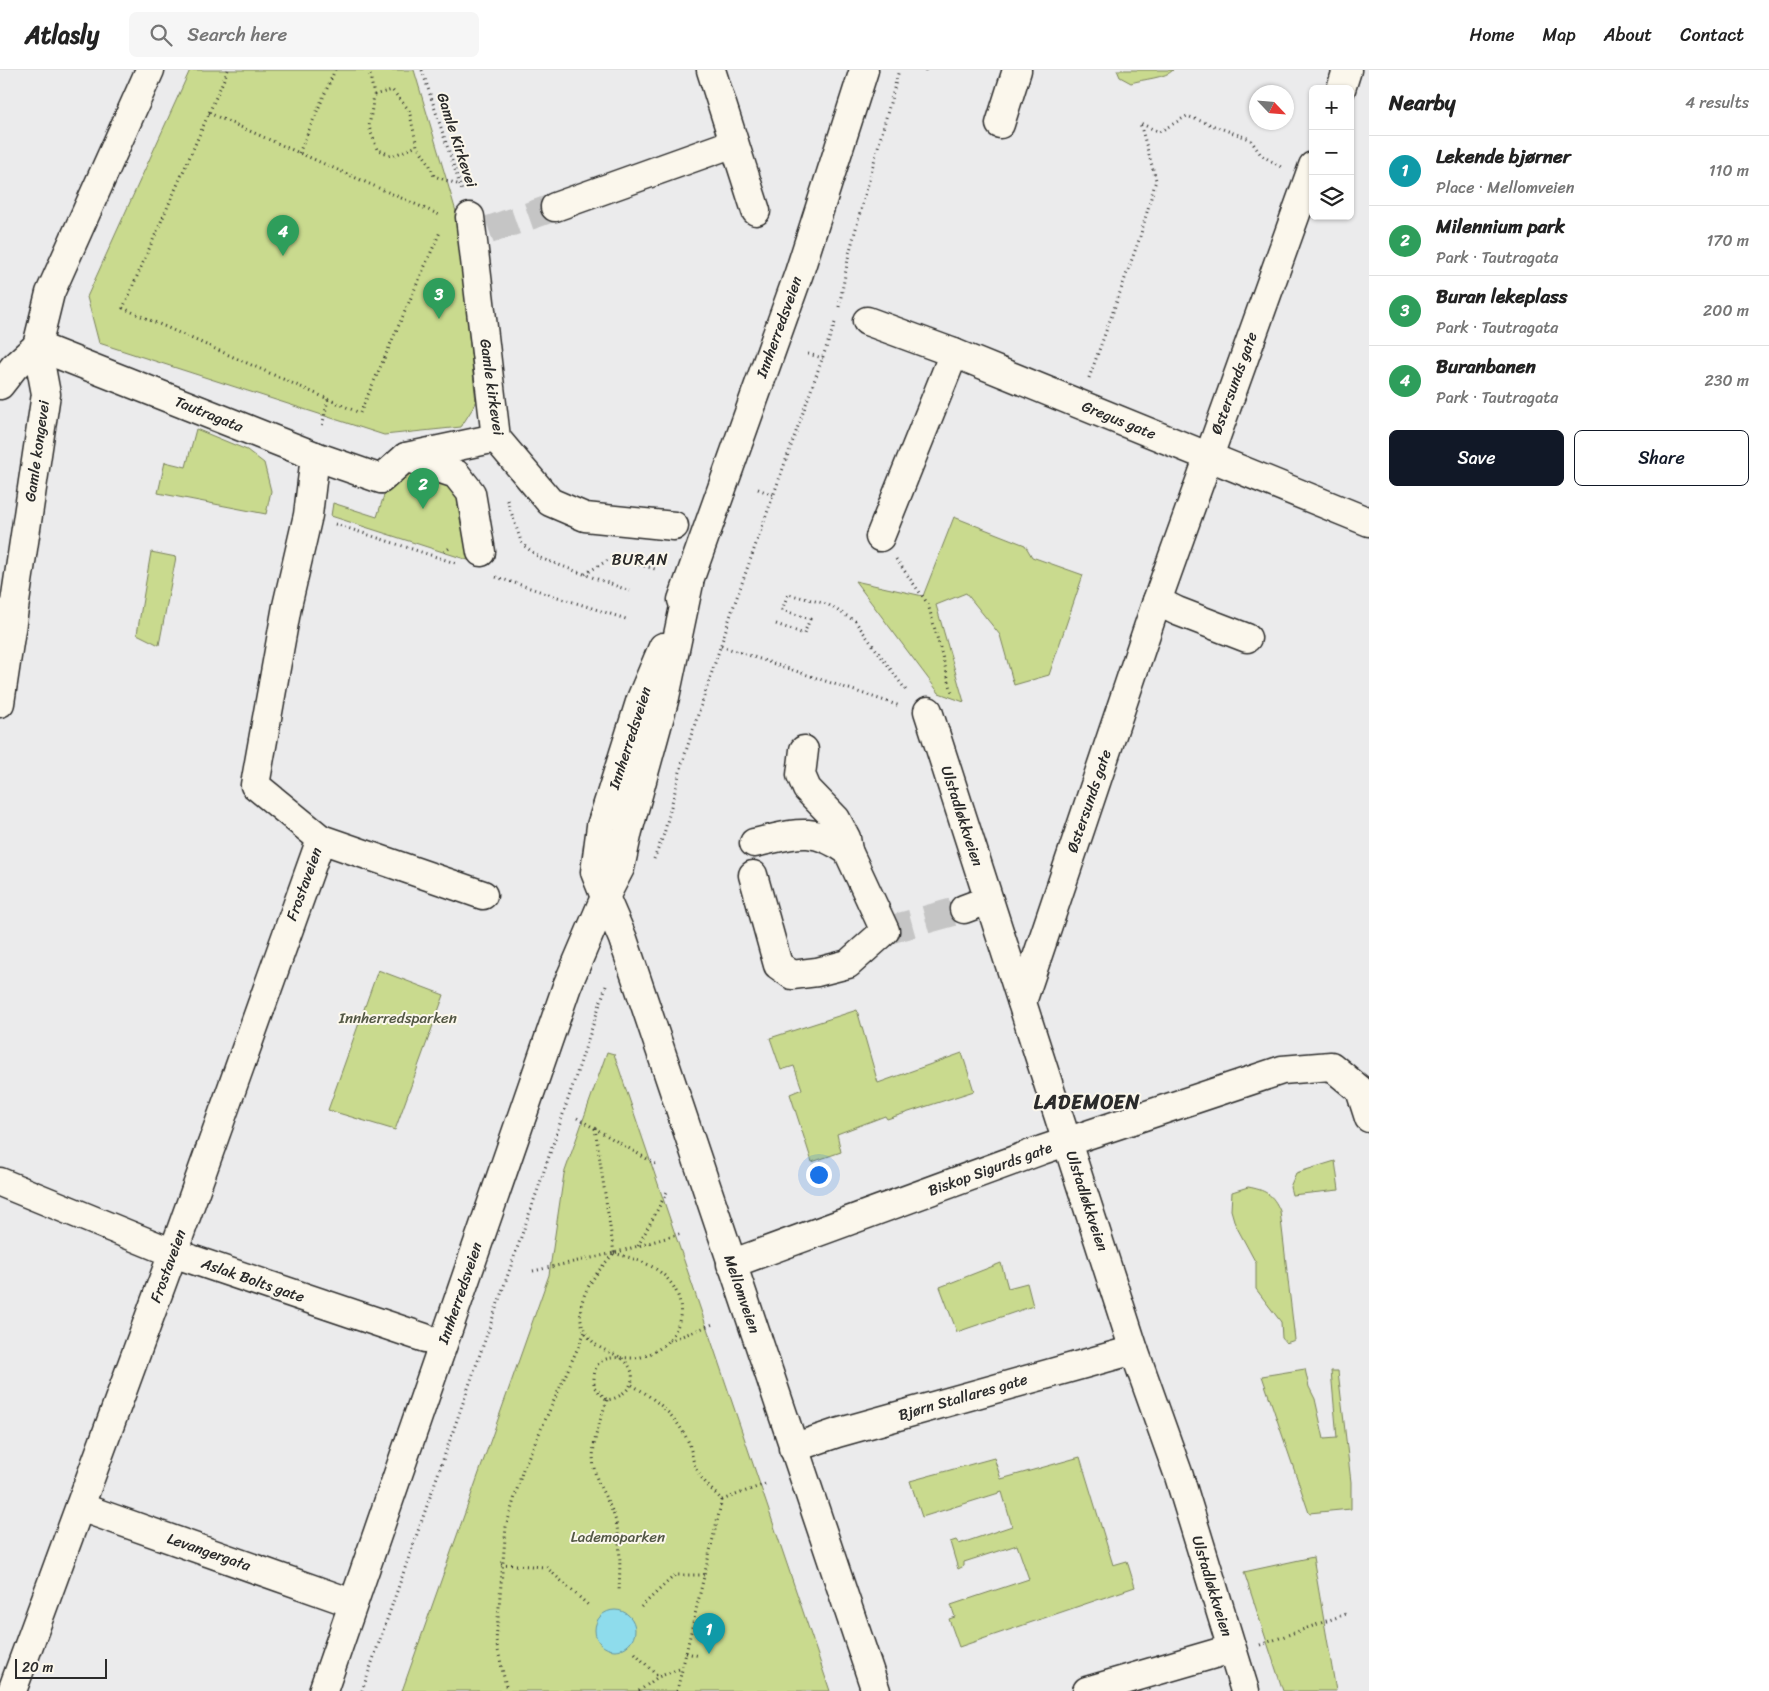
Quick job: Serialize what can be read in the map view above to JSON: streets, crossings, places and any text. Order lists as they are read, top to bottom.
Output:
{
  "streets": {
    "street": [
      "Innherredsveien",
      "Østersunds gate",
      "Gamle kirkevei",
      "Tautragata",
      "Gregus gate",
      "Gamle kongevei",
      "Ulstadløkkveien",
      "Frostaveien",
      "Biskop Sigurds gate",
      "Aslak Bolts gate",
      "Mellomveien",
      "Bjørn Stallares gate",
      "Levangergata"
    ],
    "path": ["Gamle Kirkevei"]
  },
  "crossings": [
    ["Gamle Kirkevei", "Gamle kirkevei"],
    ["Innherredsveien", "Mellomveien"],
    ["Østersunds gate", "Gregus gate"],
    ["Østersunds gate", "Ulstadløkkveien"],
    ["Tautragata", "Gamle kongevei"],
    ["Tautragata", "Frostaveien"],
    ["Ulstadløkkveien", "Biskop Sigurds gate"],
    ["Ulstadløkkveien", "Bjørn Stallares gate"],
    ["Frostaveien", "Aslak Bolts gate"],
    ["Frostaveien", "Levangergata"],
    ["Biskop Sigurds gate", "Mellomveien"],
    ["Mellomveien", "Bjørn Stallares gate"]
  ],
  "districts": ["BURAN", "LADEMOEN"],
  "parks": ["Innherredsparken", "Lademoparken"],
  "scale_bar": "20 m",
  "north": "bottom right",
  "page": {
    "header": "Atlasly",
    "search": "Search here",
    "nav": [
      "Home",
      "Map",
      "About",
      "Contact"
    ],
    "heading": ["Nearby", "4 results"],
    "map_buttons": ["+", "−"],
    "list": [
      {
        "mark": "1",
        "name": "Lekende bjørner",
        "note": "Place · Mellomveien",
        "value": "110 m"
      },
      {
        "mark": "2",
        "name": "Milennium park",
        "note": "Park · Tautragata",
        "value": "170 m"
      },
      {
        "mark": "3",
        "name": "Buran lekeplass",
        "note": "Park · Tautragata",
        "value": "200 m"
      },
      {
        "mark": "4",
        "name": "Buranbanen",
        "note": "Park · Tautragata",
        "value": "230 m"
      }
    ],
    "pins": [
      "4",
      "3",
      "2",
      "1"
    ],
    "buttons": ["Save", "Share"],
    "scale": "20 m"
  }
}
